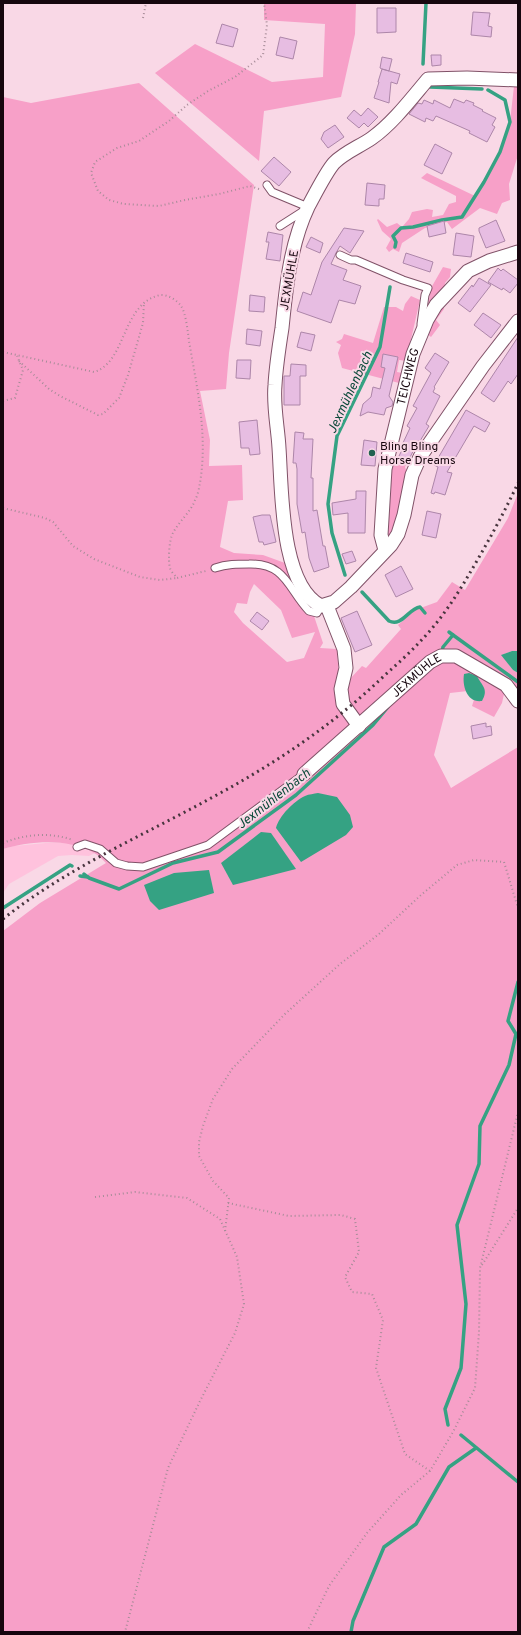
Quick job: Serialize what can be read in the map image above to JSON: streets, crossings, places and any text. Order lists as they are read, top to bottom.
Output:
{
  "streets": {
    "street": ["JEXMÜHLE", "TEICHWEG"]
  },
  "water": ["Jexmühlenbach"],
  "places": ["Bling Bling Horse Dreams"]
}
